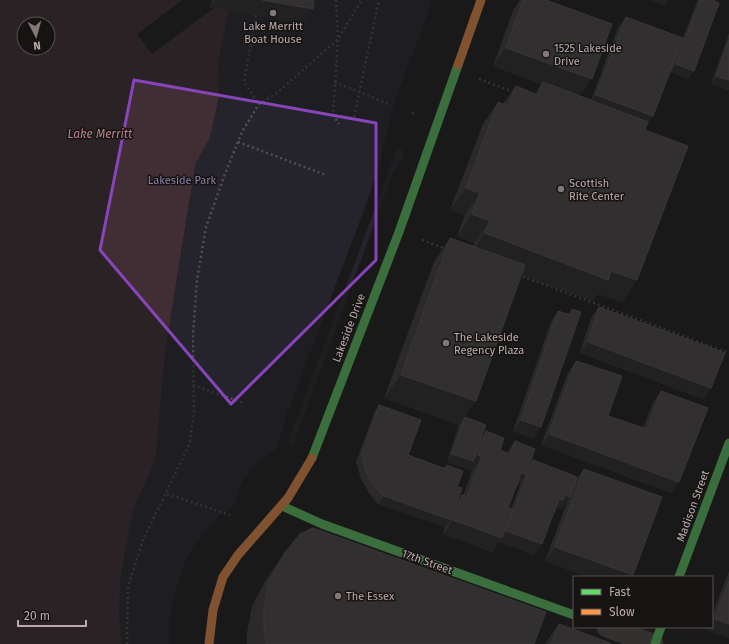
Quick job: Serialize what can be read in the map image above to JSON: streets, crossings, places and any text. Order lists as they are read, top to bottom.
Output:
{
  "streets": {
    "street": ["Lakeside Drive", "Madison Street", "17th Street"]
  },
  "crossings": [
    ["Lakeside Drive", "17th Street"]
  ],
  "water": ["Lake Merritt"],
  "parks": ["Lakeside Park"],
  "places": [
    "Lake Merritt Boat House",
    "1525 Lakeside Drive",
    "Scottish Rite Center",
    "The Lakeside Regency Plaza",
    "The Essex"
  ],
  "legend": ["Fast", "Slow"],
  "scale_bar": "20 m",
  "north": "bottom"
}
